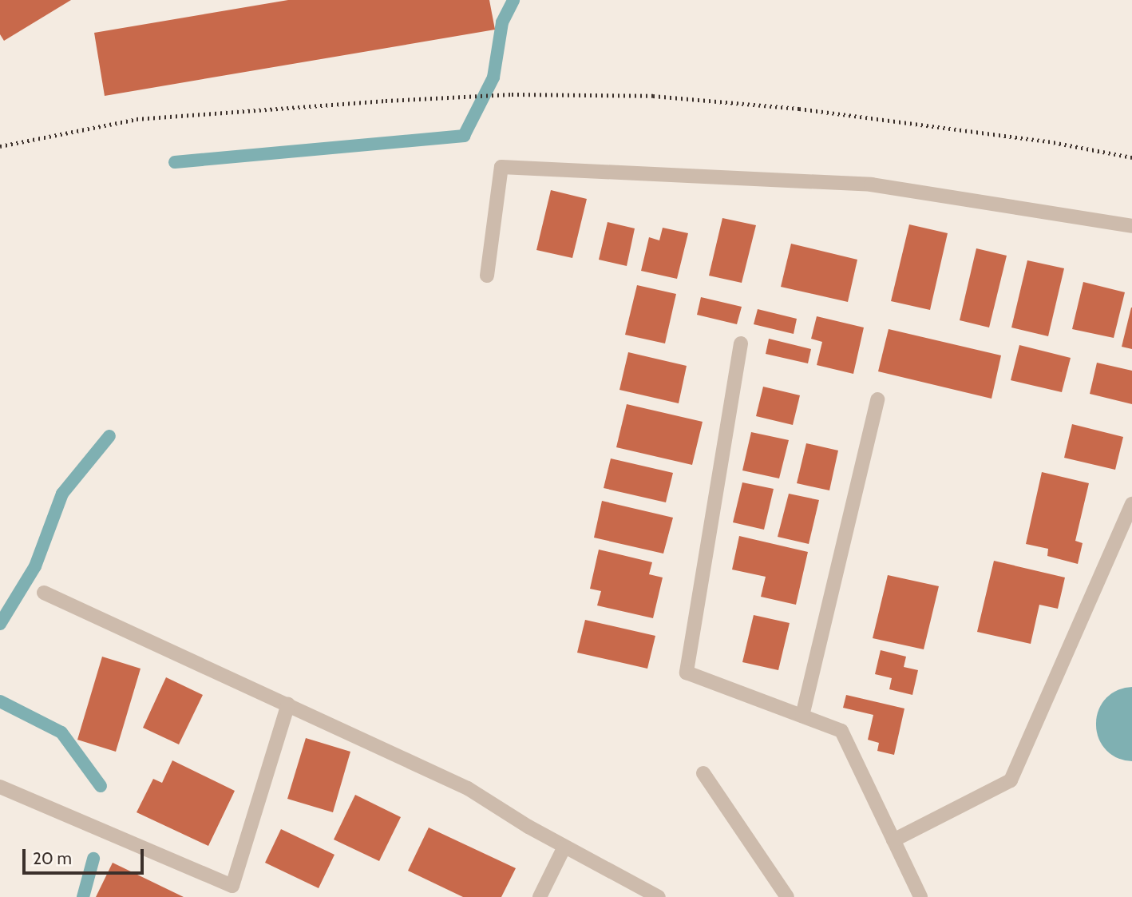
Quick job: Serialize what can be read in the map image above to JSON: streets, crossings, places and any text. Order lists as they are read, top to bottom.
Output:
{
  "scale_bar": "20 m"
}
